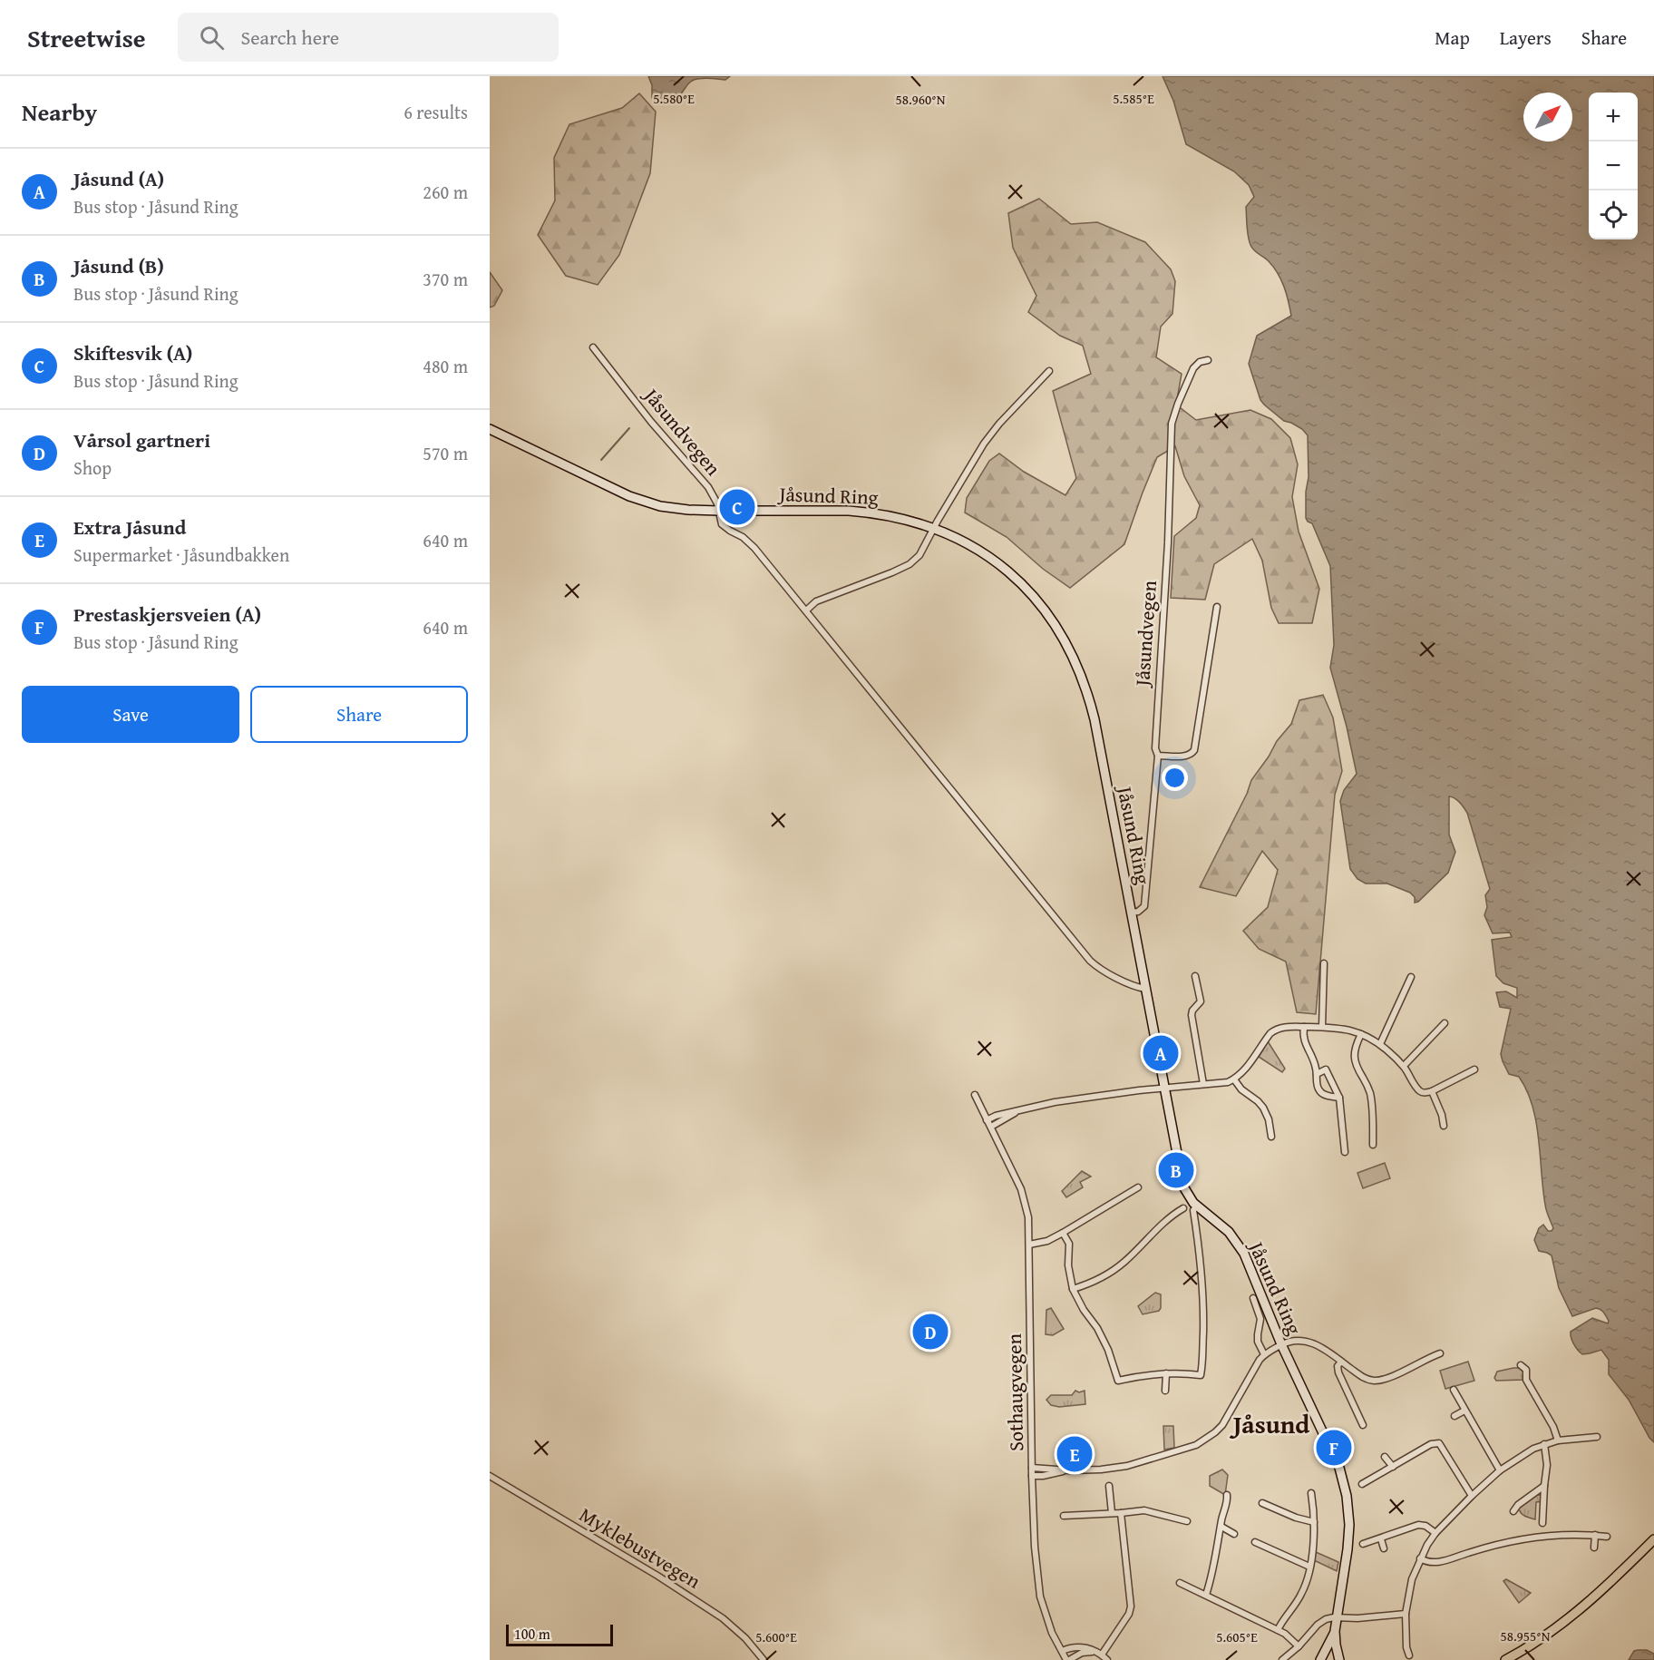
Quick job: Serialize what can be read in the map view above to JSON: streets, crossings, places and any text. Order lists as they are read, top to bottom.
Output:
{
  "streets": {
    "main road": ["Jåsund Ring"],
    "street": ["Jåsundvegen", "Sothaugvegen", "Myklebustvegen"]
  },
  "crossings": [
    ["Jåsundvegen", "Jåsund Ring"]
  ],
  "districts": ["Jåsund"],
  "scale_bar": "100 m",
  "north": "top right",
  "page": {
    "header": "Streetwise",
    "search": "Search here",
    "nav": ["Map", "Layers", "Share"],
    "heading": ["Nearby", "6 results"],
    "map_buttons": ["+", "−"],
    "list": [
      {
        "mark": "A",
        "name": "Jåsund (A)",
        "note": "Bus stop · Jåsund Ring",
        "value": "260 m"
      },
      {
        "mark": "B",
        "name": "Jåsund (B)",
        "note": "Bus stop · Jåsund Ring",
        "value": "370 m"
      },
      {
        "mark": "C",
        "name": "Skiftesvik (A)",
        "note": "Bus stop · Jåsund Ring",
        "value": "480 m"
      },
      {
        "mark": "D",
        "name": "Vårsol gartneri",
        "note": "Shop",
        "value": "570 m"
      },
      {
        "mark": "E",
        "name": "Extra Jåsund",
        "note": "Supermarket · Jåsundbakken",
        "value": "640 m"
      },
      {
        "mark": "F",
        "name": "Prestaskjersveien (A)",
        "note": "Bus stop · Jåsund Ring",
        "value": "640 m"
      }
    ],
    "pins": [
      "C",
      "A",
      "B",
      "D",
      "F",
      "E"
    ],
    "buttons": ["Save", "Share"],
    "scale": "100 m"
  },
  "coordinates": [
    "5.580°E",
    "5.585°E",
    "58.960°N",
    "58.955°N",
    "5.600°E",
    "5.605°E"
  ]
}
